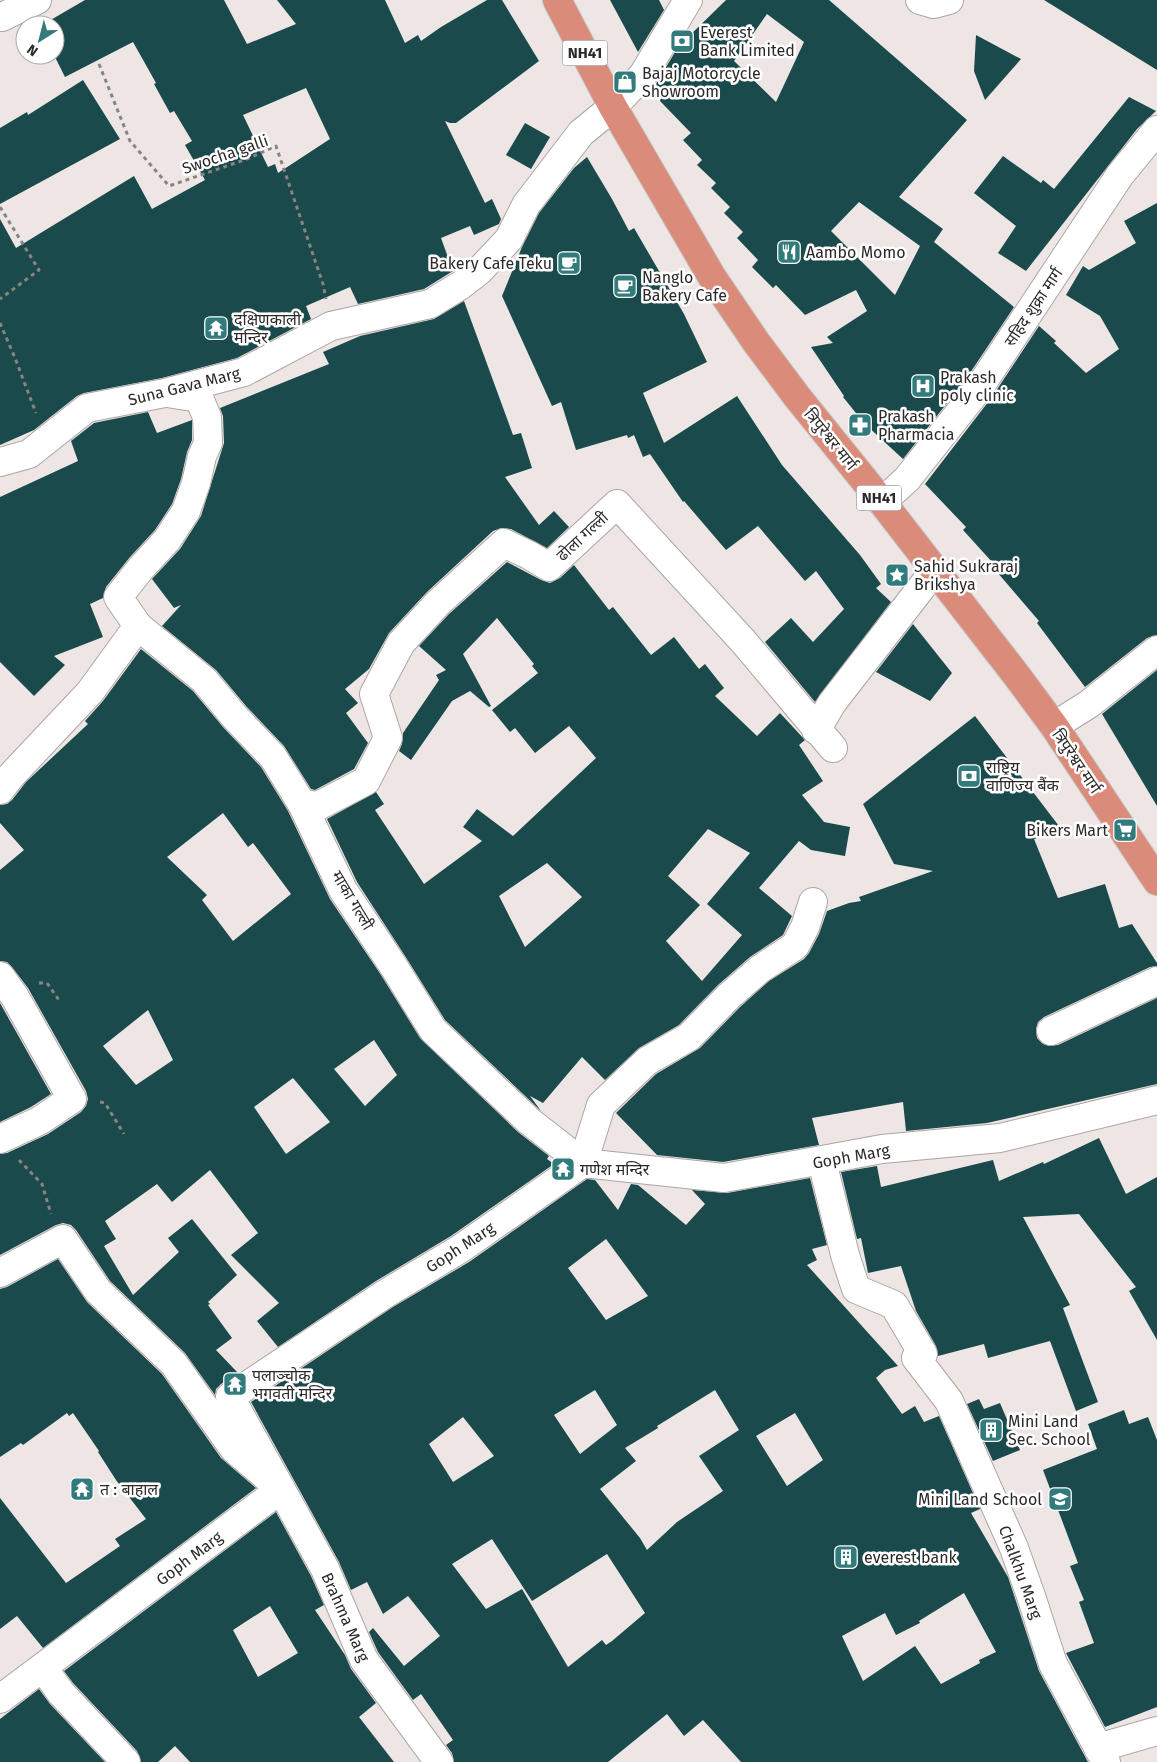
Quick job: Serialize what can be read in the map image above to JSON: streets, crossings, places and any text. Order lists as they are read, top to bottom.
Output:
{
  "streets": {
    "highway": ["NH41", "त्रिपुरेश्वर मार्ग"],
    "street": [
      "सहिद शुक्रा मार्ग",
      "Suna Gava Marg",
      "ढोला गल्ली",
      "माका गल्ली",
      "Goph Marg",
      "Chalkhu Marg",
      "Brahma Marg"
    ],
    "path": ["Swocha galli"]
  },
  "crossings": [
    ["Swocha galli", "Suna Gava Marg"],
    ["सहिद शुक्रा मार्ग", "त्रिपुरेश्वर मार्ग"],
    ["Suna Gava Marg", "त्रिपुरेश्वर मार्ग"],
    ["Suna Gava Marg", "माका गल्ली"],
    ["त्रिपुरेश्वर मार्ग", "ढोला गल्ली"],
    ["ढोला गल्ली", "माका गल्ली"],
    ["माका गल्ली", "Goph Marg"],
    ["Goph Marg", "Chalkhu Marg"],
    ["Goph Marg", "Brahma Marg"]
  ],
  "places": {
    "bank": ["Everest Bank Limited", "राष्ट्रिय वाणिज्य बैंक"],
    "shop": ["Bajaj Motorcycle Showroom"],
    "restaurant": ["Aambo Momo"],
    "cafe": ["Bakery Cafe Teku", "Nanglo Bakery Cafe"],
    "temple": [
      "दक्षिणकाली मन्दिर",
      "गणेश मन्दिर",
      "पलाञ्चोक भगवती मन्दिर",
      "त : बाहाल"
    ],
    "hospital": ["Prakash poly clinic"],
    "pharmacy": ["Prakash Pharmacia"],
    "place": ["Sahid Sukraraj Brikshya"],
    "supermarket": ["Bikers Mart"],
    "building": ["Mini Land Sec. School", "everest bank"],
    "school or university": ["Mini Land School"]
  },
  "north": "bottom left"
}
